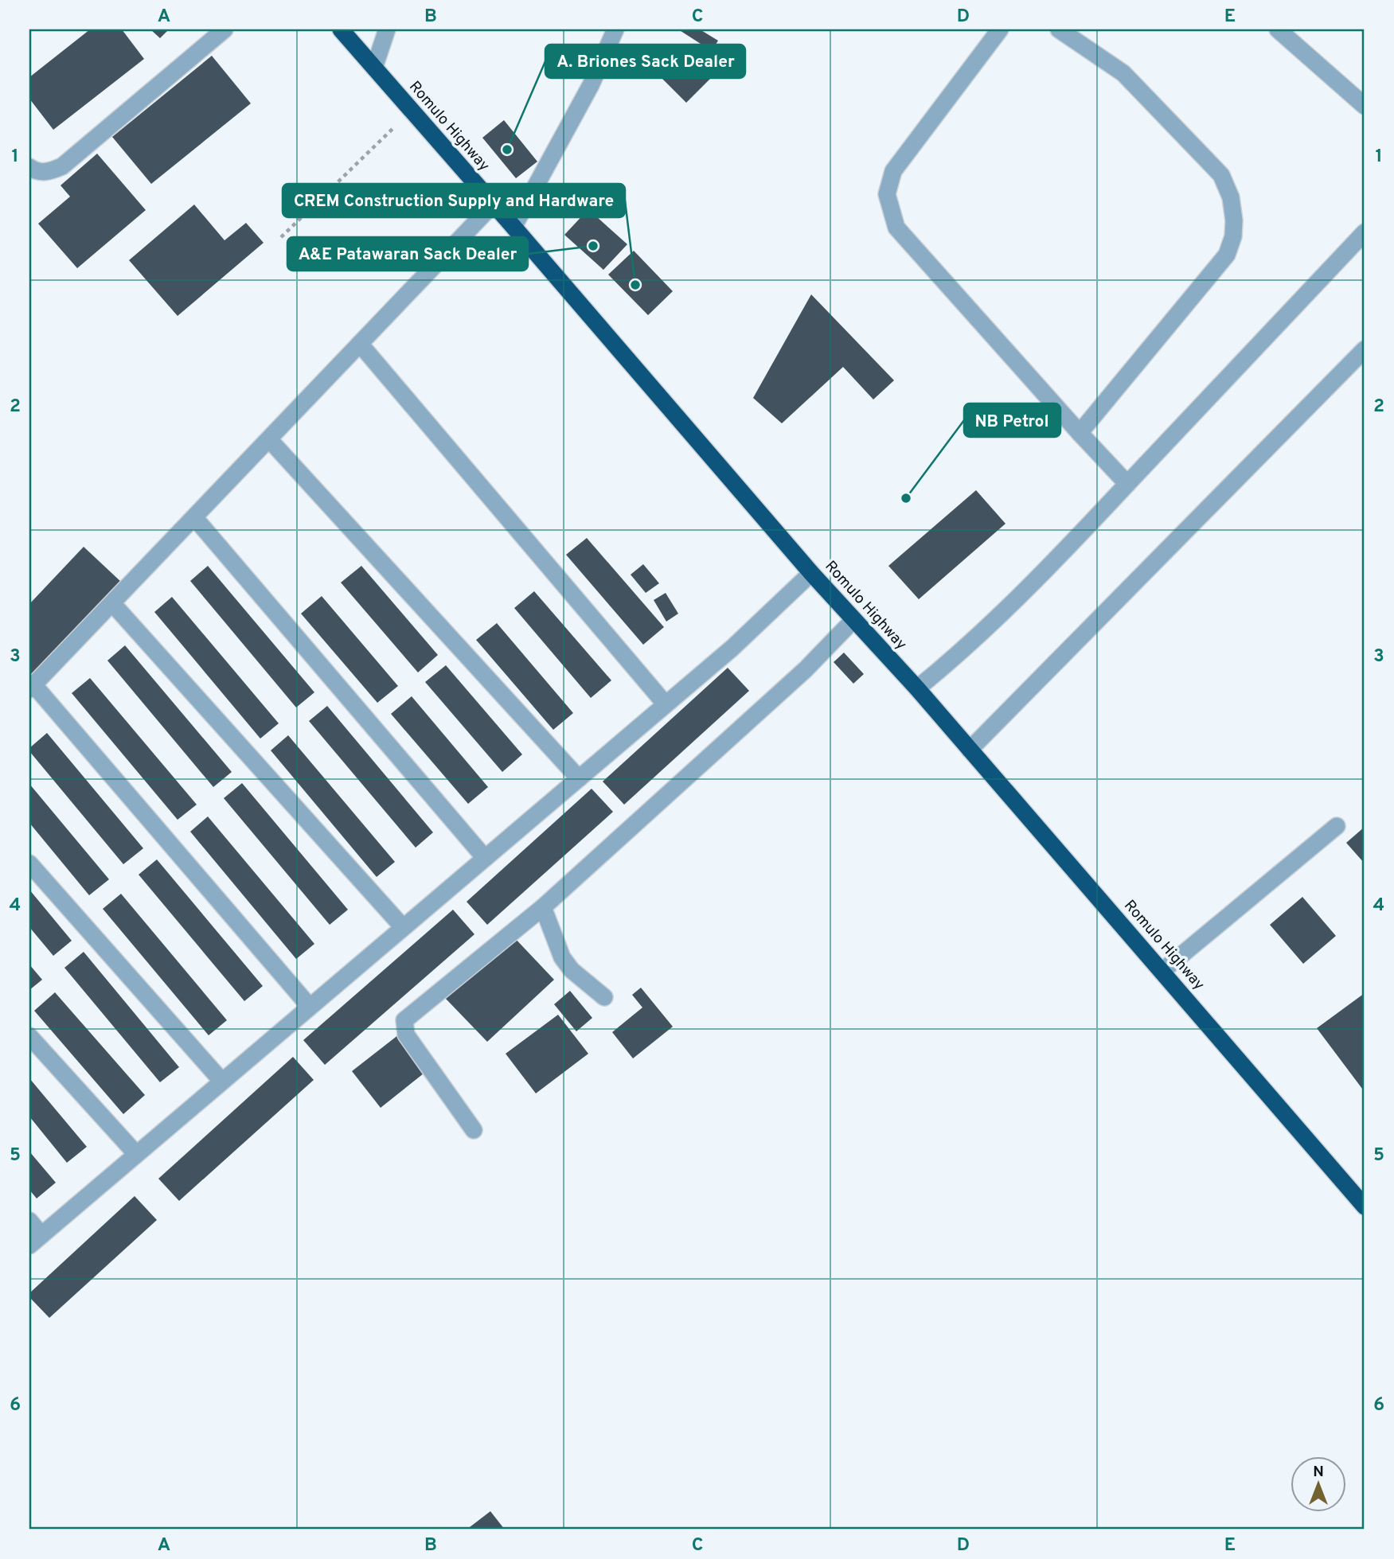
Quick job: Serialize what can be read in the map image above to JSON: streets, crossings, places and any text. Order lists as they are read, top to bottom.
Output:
{
  "streets": {
    "highway": ["Romulo Highway"]
  },
  "places": [
    "A. Briones Sack Dealer",
    "A&E Patawaran Sack Dealer",
    "CREM Construction Supply and Hardware",
    "NB Petrol"
  ],
  "north": "top",
  "grid": {
    "columns": [
      "A",
      "B",
      "C",
      "D",
      "E"
    ],
    "rows": [
      "1",
      "2",
      "3",
      "4",
      "5",
      "6"
    ]
  }
}
